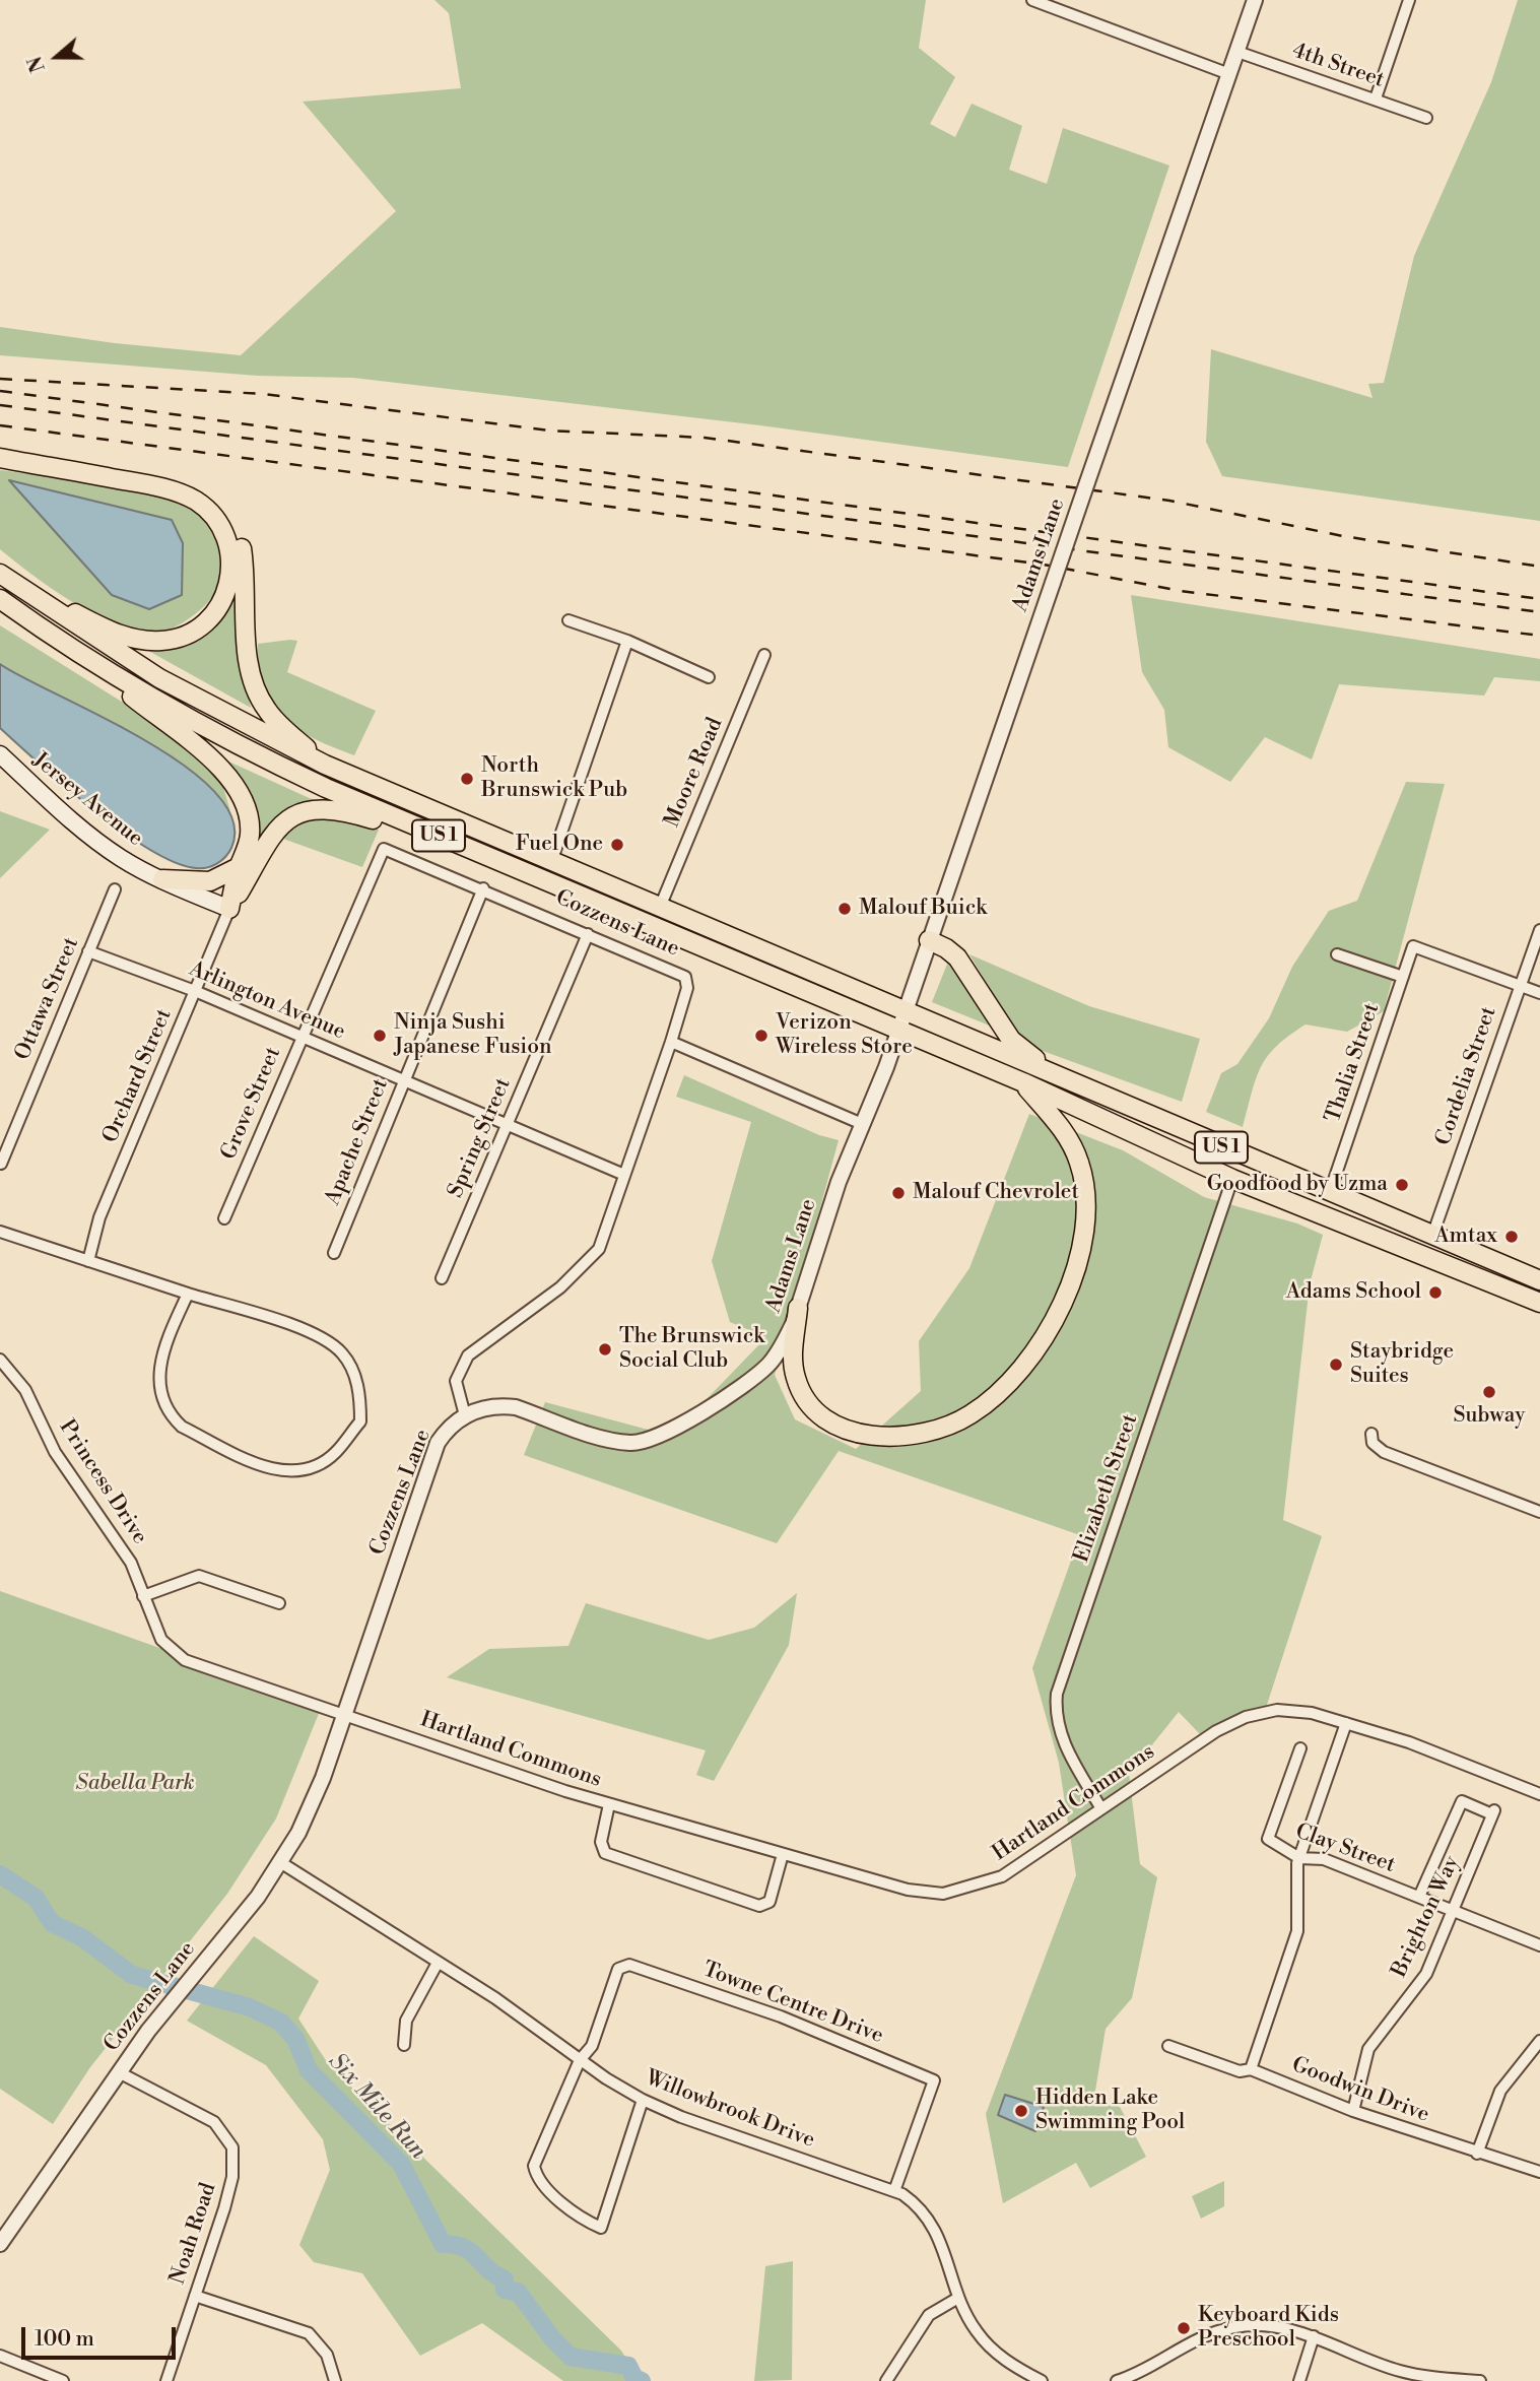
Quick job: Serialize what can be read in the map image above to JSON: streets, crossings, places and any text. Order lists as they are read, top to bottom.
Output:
{
  "streets": {
    "highway": ["US 1"],
    "main road": ["Jersey Avenue"],
    "street": [
      "4th Street",
      "Adams Lane",
      "Moore Road",
      "Cozzens Lane",
      "Ottawa Street",
      "Arlington Avenue",
      "Thalia Street",
      "Orchard Street",
      "Cordelia Street",
      "Grove Street",
      "Spring Street",
      "Apache Street",
      "Princess Drive",
      "Elizabeth Street",
      "Hartland Commons",
      "Clay Street",
      "Brighton Way",
      "Towne Centre Drive",
      "Goodwin Drive",
      "Willowbrook Drive",
      "Noah Road"
    ]
  },
  "crossings": [
    ["4th Street", "Adams Lane"],
    ["Adams Lane", "US 1"],
    ["Adams Lane", "Cozzens Lane"],
    ["Moore Road", "US 1"],
    ["Jersey Avenue", "Orchard Street"],
    ["US 1", "Thalia Street"],
    ["US 1", "Cordelia Street"],
    ["US 1", "Elizabeth Street"],
    ["Cozzens Lane", "Arlington Avenue"],
    ["Cozzens Lane", "Grove Street"],
    ["Cozzens Lane", "Spring Street"],
    ["Cozzens Lane", "Apache Street"],
    ["Cozzens Lane", "Princess Drive"],
    ["Cozzens Lane", "Hartland Commons"],
    ["Cozzens Lane", "Willowbrook Drive"],
    ["Cozzens Lane", "Noah Road"],
    ["Ottawa Street", "Arlington Avenue"],
    ["Arlington Avenue", "Orchard Street"],
    ["Arlington Avenue", "Grove Street"],
    ["Arlington Avenue", "Spring Street"],
    ["Arlington Avenue", "Apache Street"],
    ["Thalia Street", "Cordelia Street"],
    ["Princess Drive", "Hartland Commons"],
    ["Elizabeth Street", "Hartland Commons"],
    ["Clay Street", "Brighton Way"],
    ["Brighton Way", "Goodwin Drive"],
    ["Towne Centre Drive", "Willowbrook Drive"]
  ],
  "water": ["Six Mile Run"],
  "parks": ["Sabella Park"],
  "places": [
    "North Brunswick Pub",
    "Fuel One",
    "Malouf Buick",
    "Ninja Sushi Japanese Fusion",
    "Verizon Wireless Store",
    "Goodfood by Uzma",
    "Malouf Chevrolet",
    "Amtax",
    "Adams School",
    "The Brunswick Social Club",
    "Staybridge Suites",
    "Subway",
    "Hidden Lake Swimming Pool",
    "Keyboard Kids Preschool"
  ],
  "scale_bar": "100 m",
  "north": "left"
}
